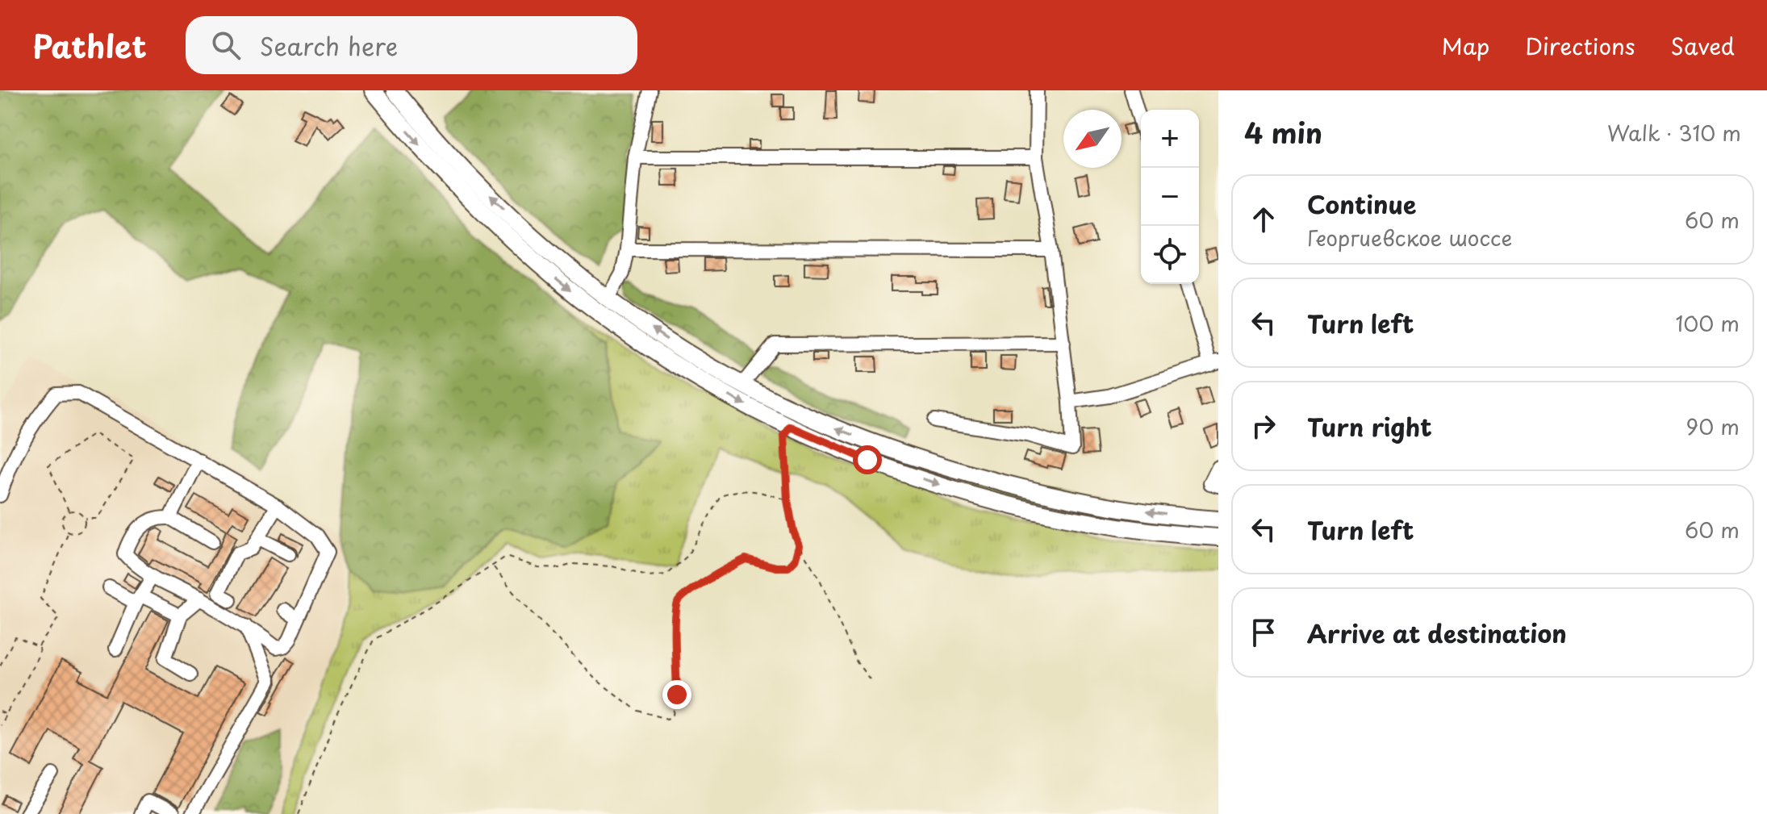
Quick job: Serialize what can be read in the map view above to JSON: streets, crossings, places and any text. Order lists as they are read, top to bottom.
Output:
{
  "north": "bottom left",
  "page": {
    "header": "Pathlet",
    "search": "Search here",
    "nav": ["Map", "Directions", "Saved"],
    "heading": ["4 min", "Walk · 310 m"],
    "map_buttons": ["+", "−"],
    "list": [
      ["Continue", "Георгиевское шоссе", "60 m"],
      ["Turn left", "100 m"],
      ["Turn right", "90 m"],
      ["Turn left", "60 m"],
      "Arrive at destination"
    ]
  }
}
